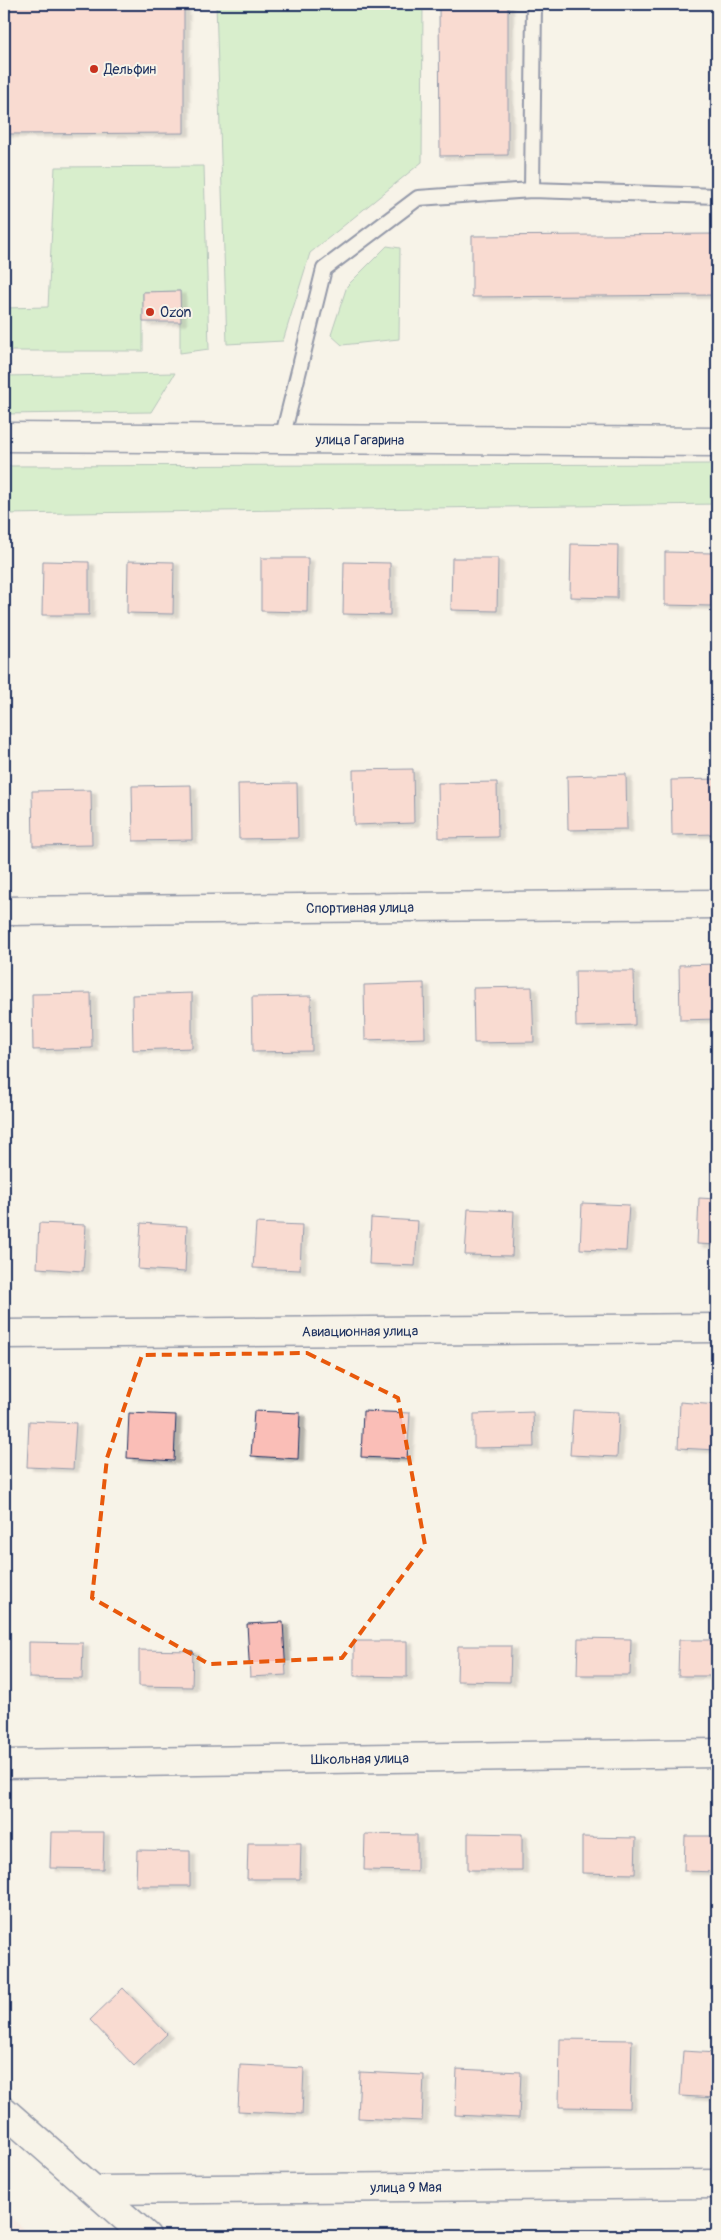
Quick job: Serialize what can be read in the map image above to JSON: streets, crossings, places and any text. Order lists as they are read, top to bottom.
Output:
{
  "streets": {
    "street": [
      "улица Гагарина",
      "Спортивная улица",
      "Авиационная улица",
      "Школьная улица",
      "улица 9 Мая"
    ]
  },
  "places": ["Дельфин", "Ozon"]
}
